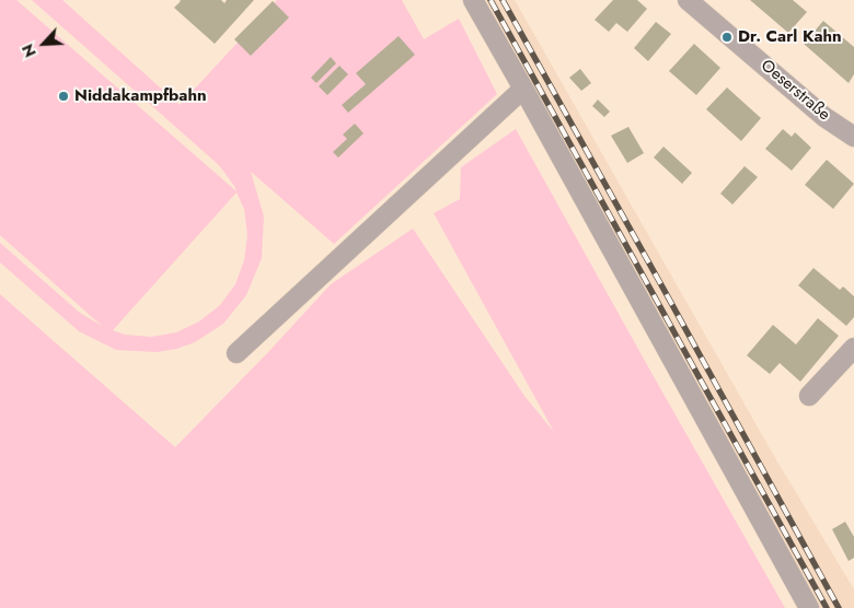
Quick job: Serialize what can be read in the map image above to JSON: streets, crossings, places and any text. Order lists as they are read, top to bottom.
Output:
{
  "streets": {
    "street": ["Oeserstraße"]
  },
  "places": ["Dr. Carl Kahn", "Niddakampfbahn"],
  "north": "bottom left"
}
